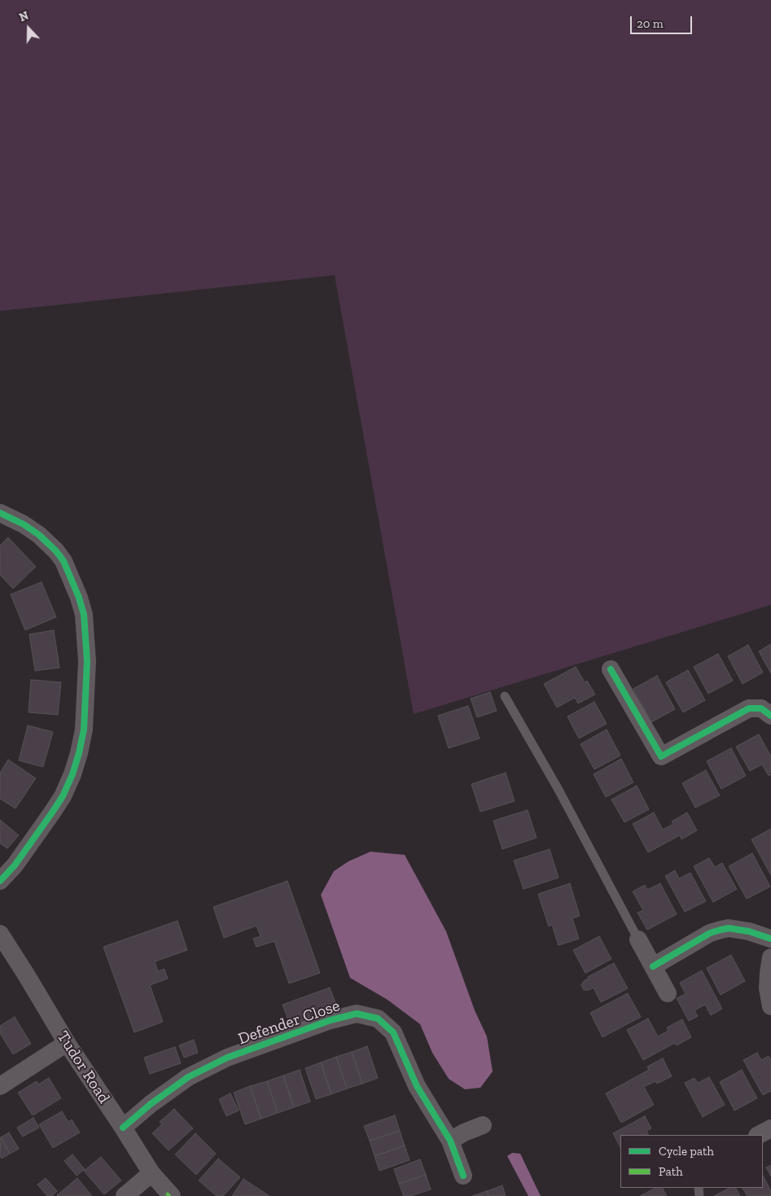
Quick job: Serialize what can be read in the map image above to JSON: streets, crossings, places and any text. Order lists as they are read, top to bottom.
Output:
{
  "streets": {
    "street": ["Defender Close", "Tudor Road"]
  },
  "crossings": [
    ["Defender Close", "Tudor Road"]
  ],
  "legend": ["Cycle path", "Path"],
  "scale_bar": "20 m",
  "north": "top"
}
